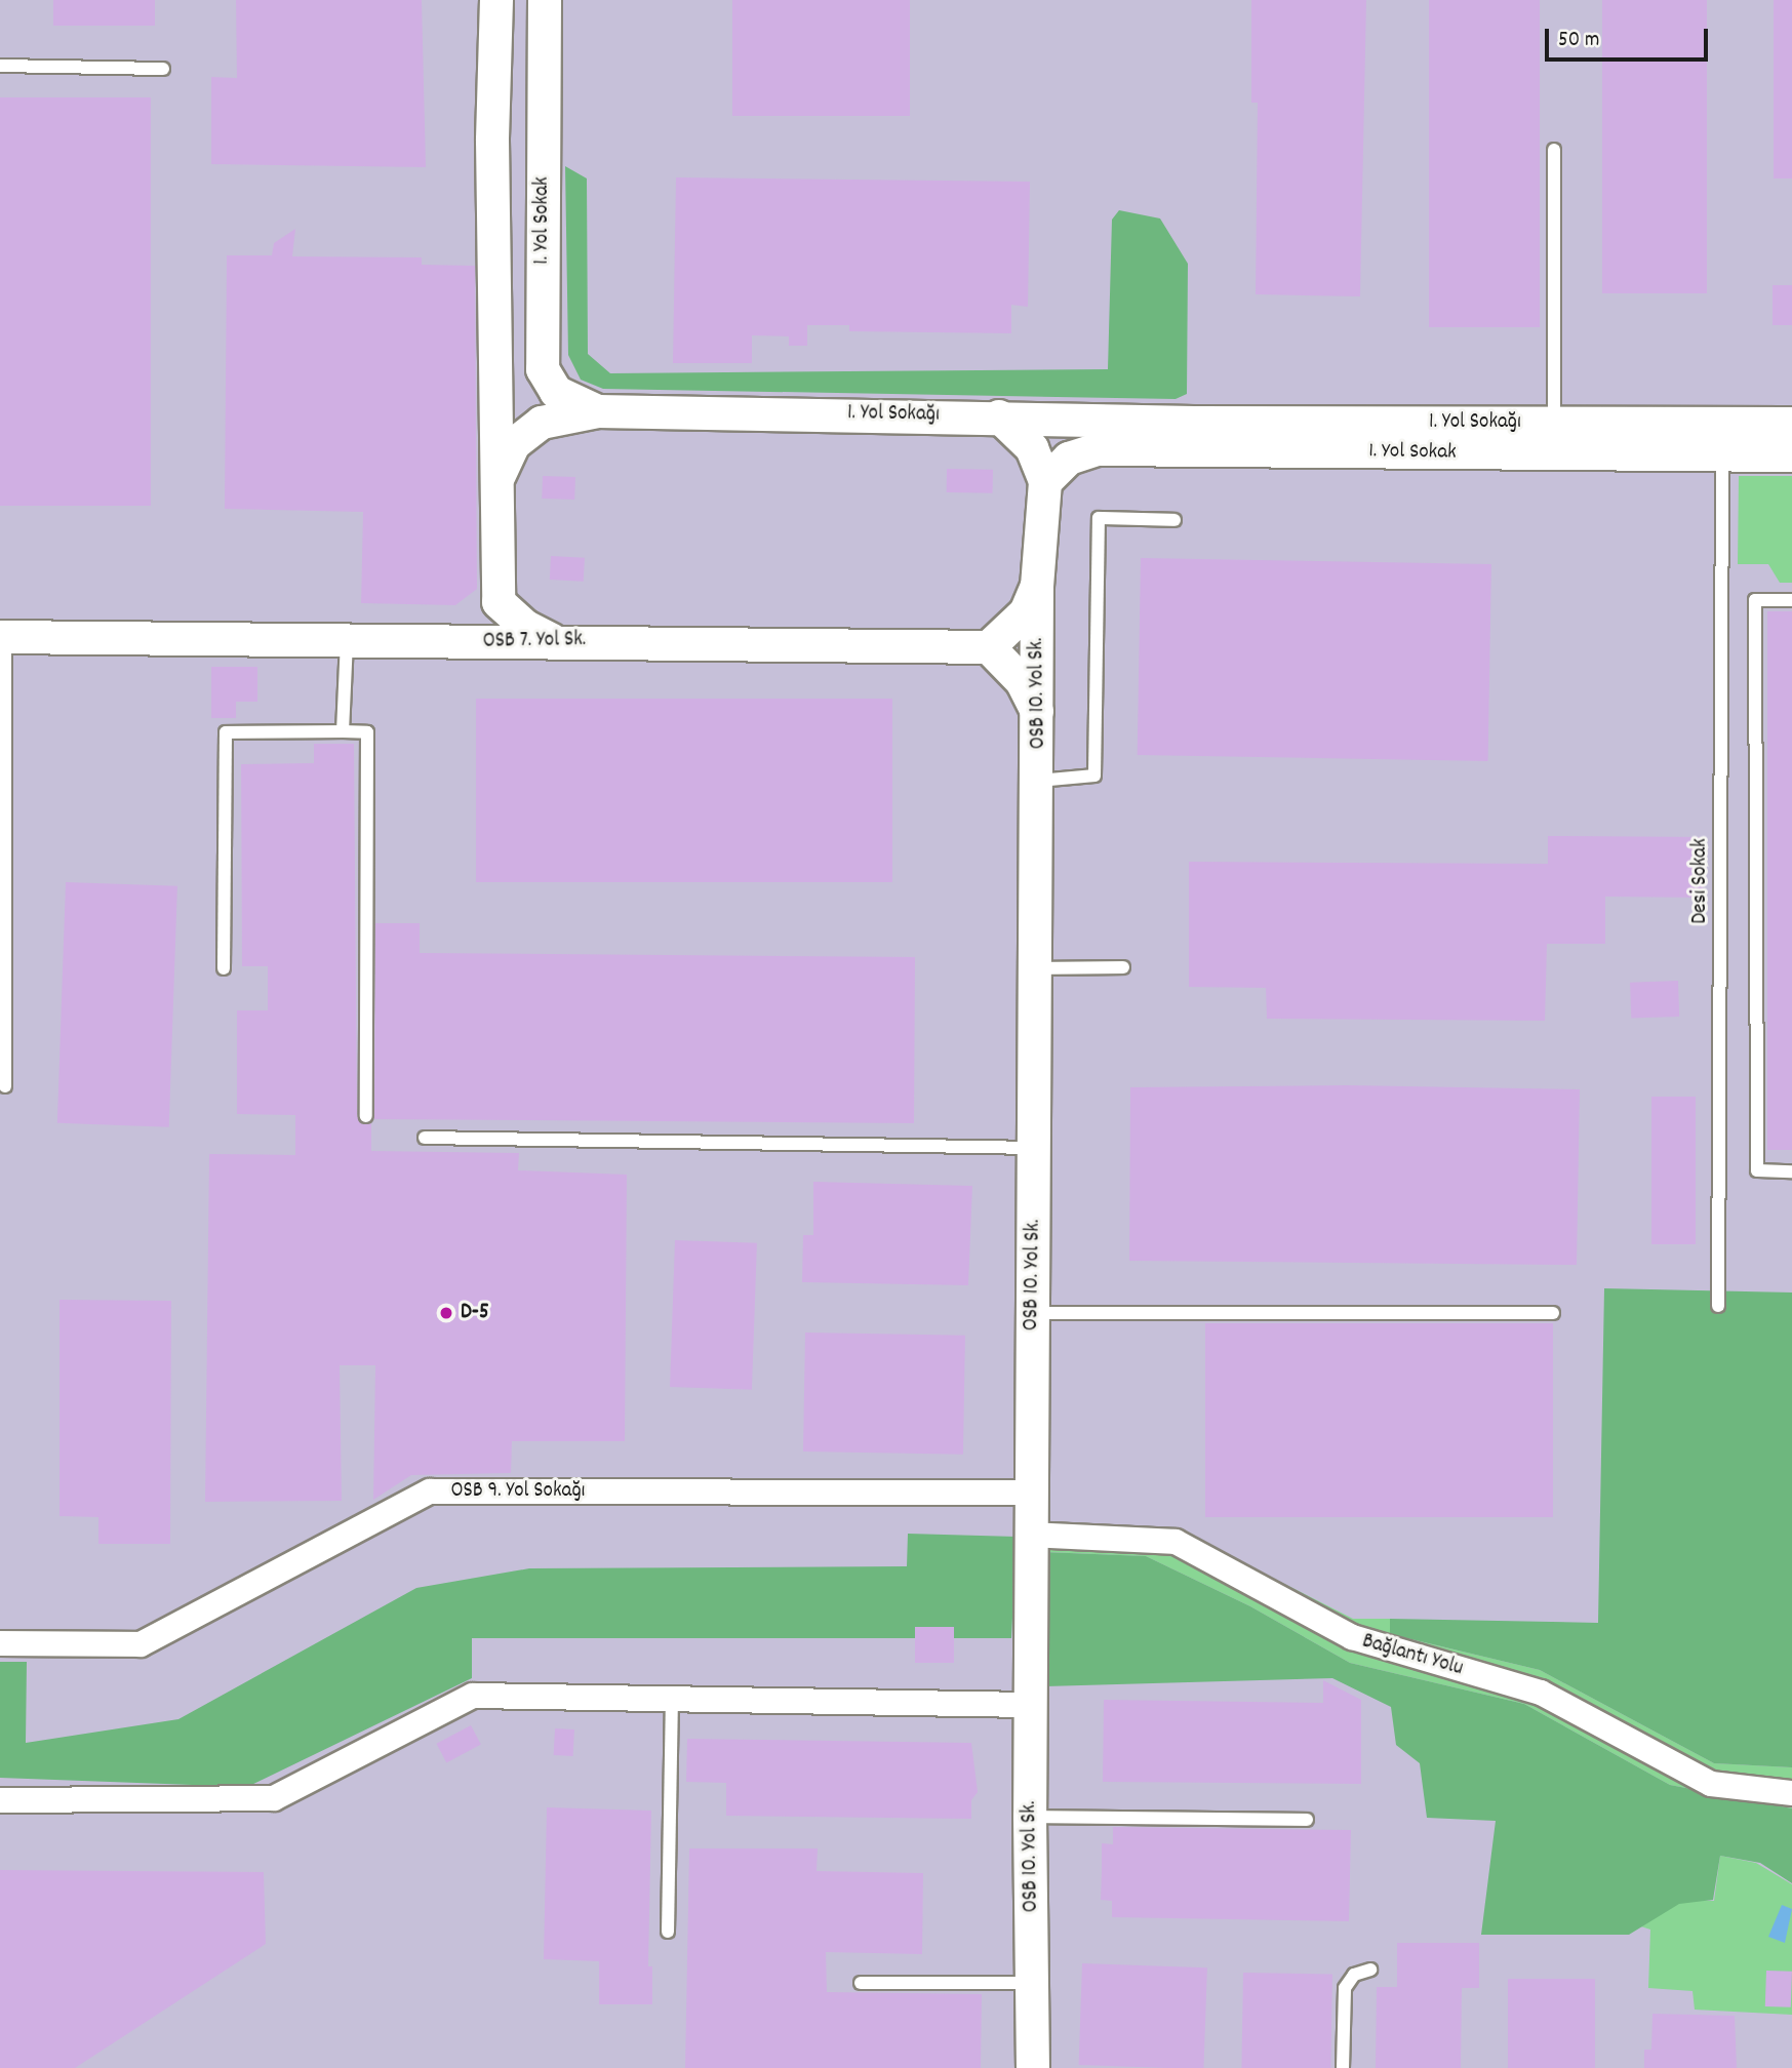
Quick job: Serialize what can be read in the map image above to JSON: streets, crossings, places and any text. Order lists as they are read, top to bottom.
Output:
{
  "streets": {
    "street": [
      "1. Yol Sokak",
      "1. Yol Sokağı",
      "OSB 7. Yol Sk.",
      "OSB 10. Yol Sk.",
      "OSB 9. Yol Sokağı",
      "Bağlantı Yolu"
    ],
    "lane": ["Desi Sokak"]
  },
  "crossings": [
    ["1. Yol Sokak", "1. Yol Sokağı"],
    ["1. Yol Sokak", "OSB 10. Yol Sk."],
    ["1. Yol Sokak", "Desi Sokak"],
    ["OSB 10. Yol Sk.", "OSB 9. Yol Sokağı"],
    ["OSB 10. Yol Sk.", "Bağlantı Yolu"]
  ],
  "places": ["D-5"],
  "scale_bar": "50 m"
}
